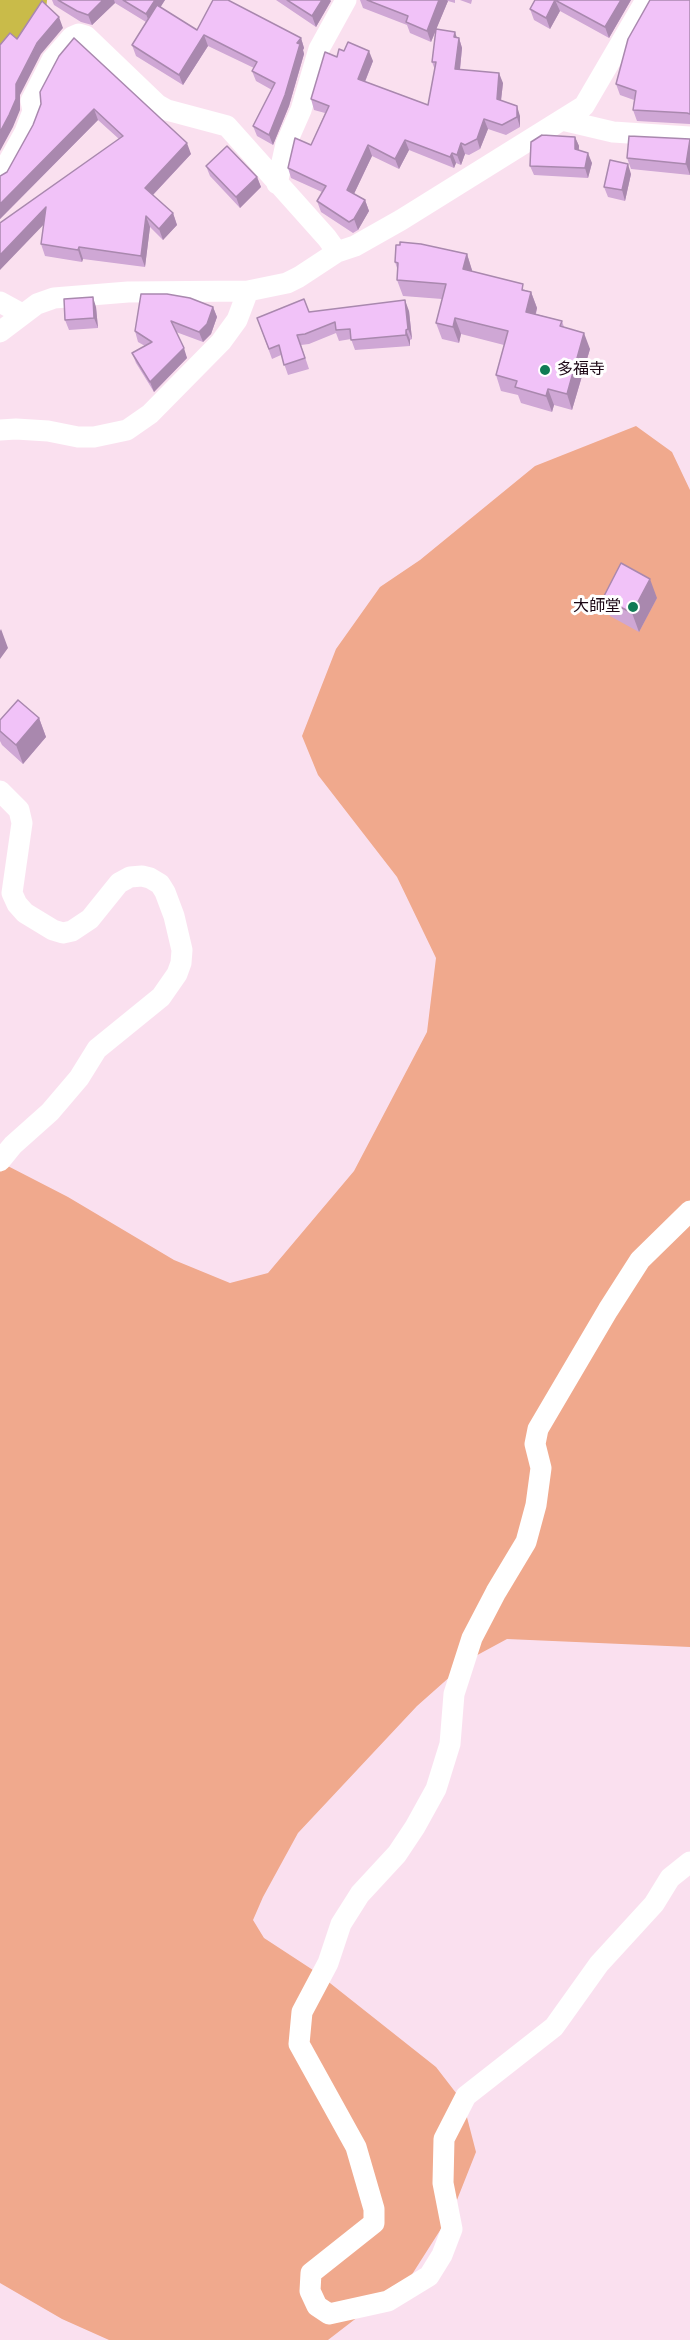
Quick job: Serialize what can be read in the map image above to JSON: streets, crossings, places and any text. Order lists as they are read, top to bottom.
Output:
{
  "places": ["多福寺", "大師堂"]
}
